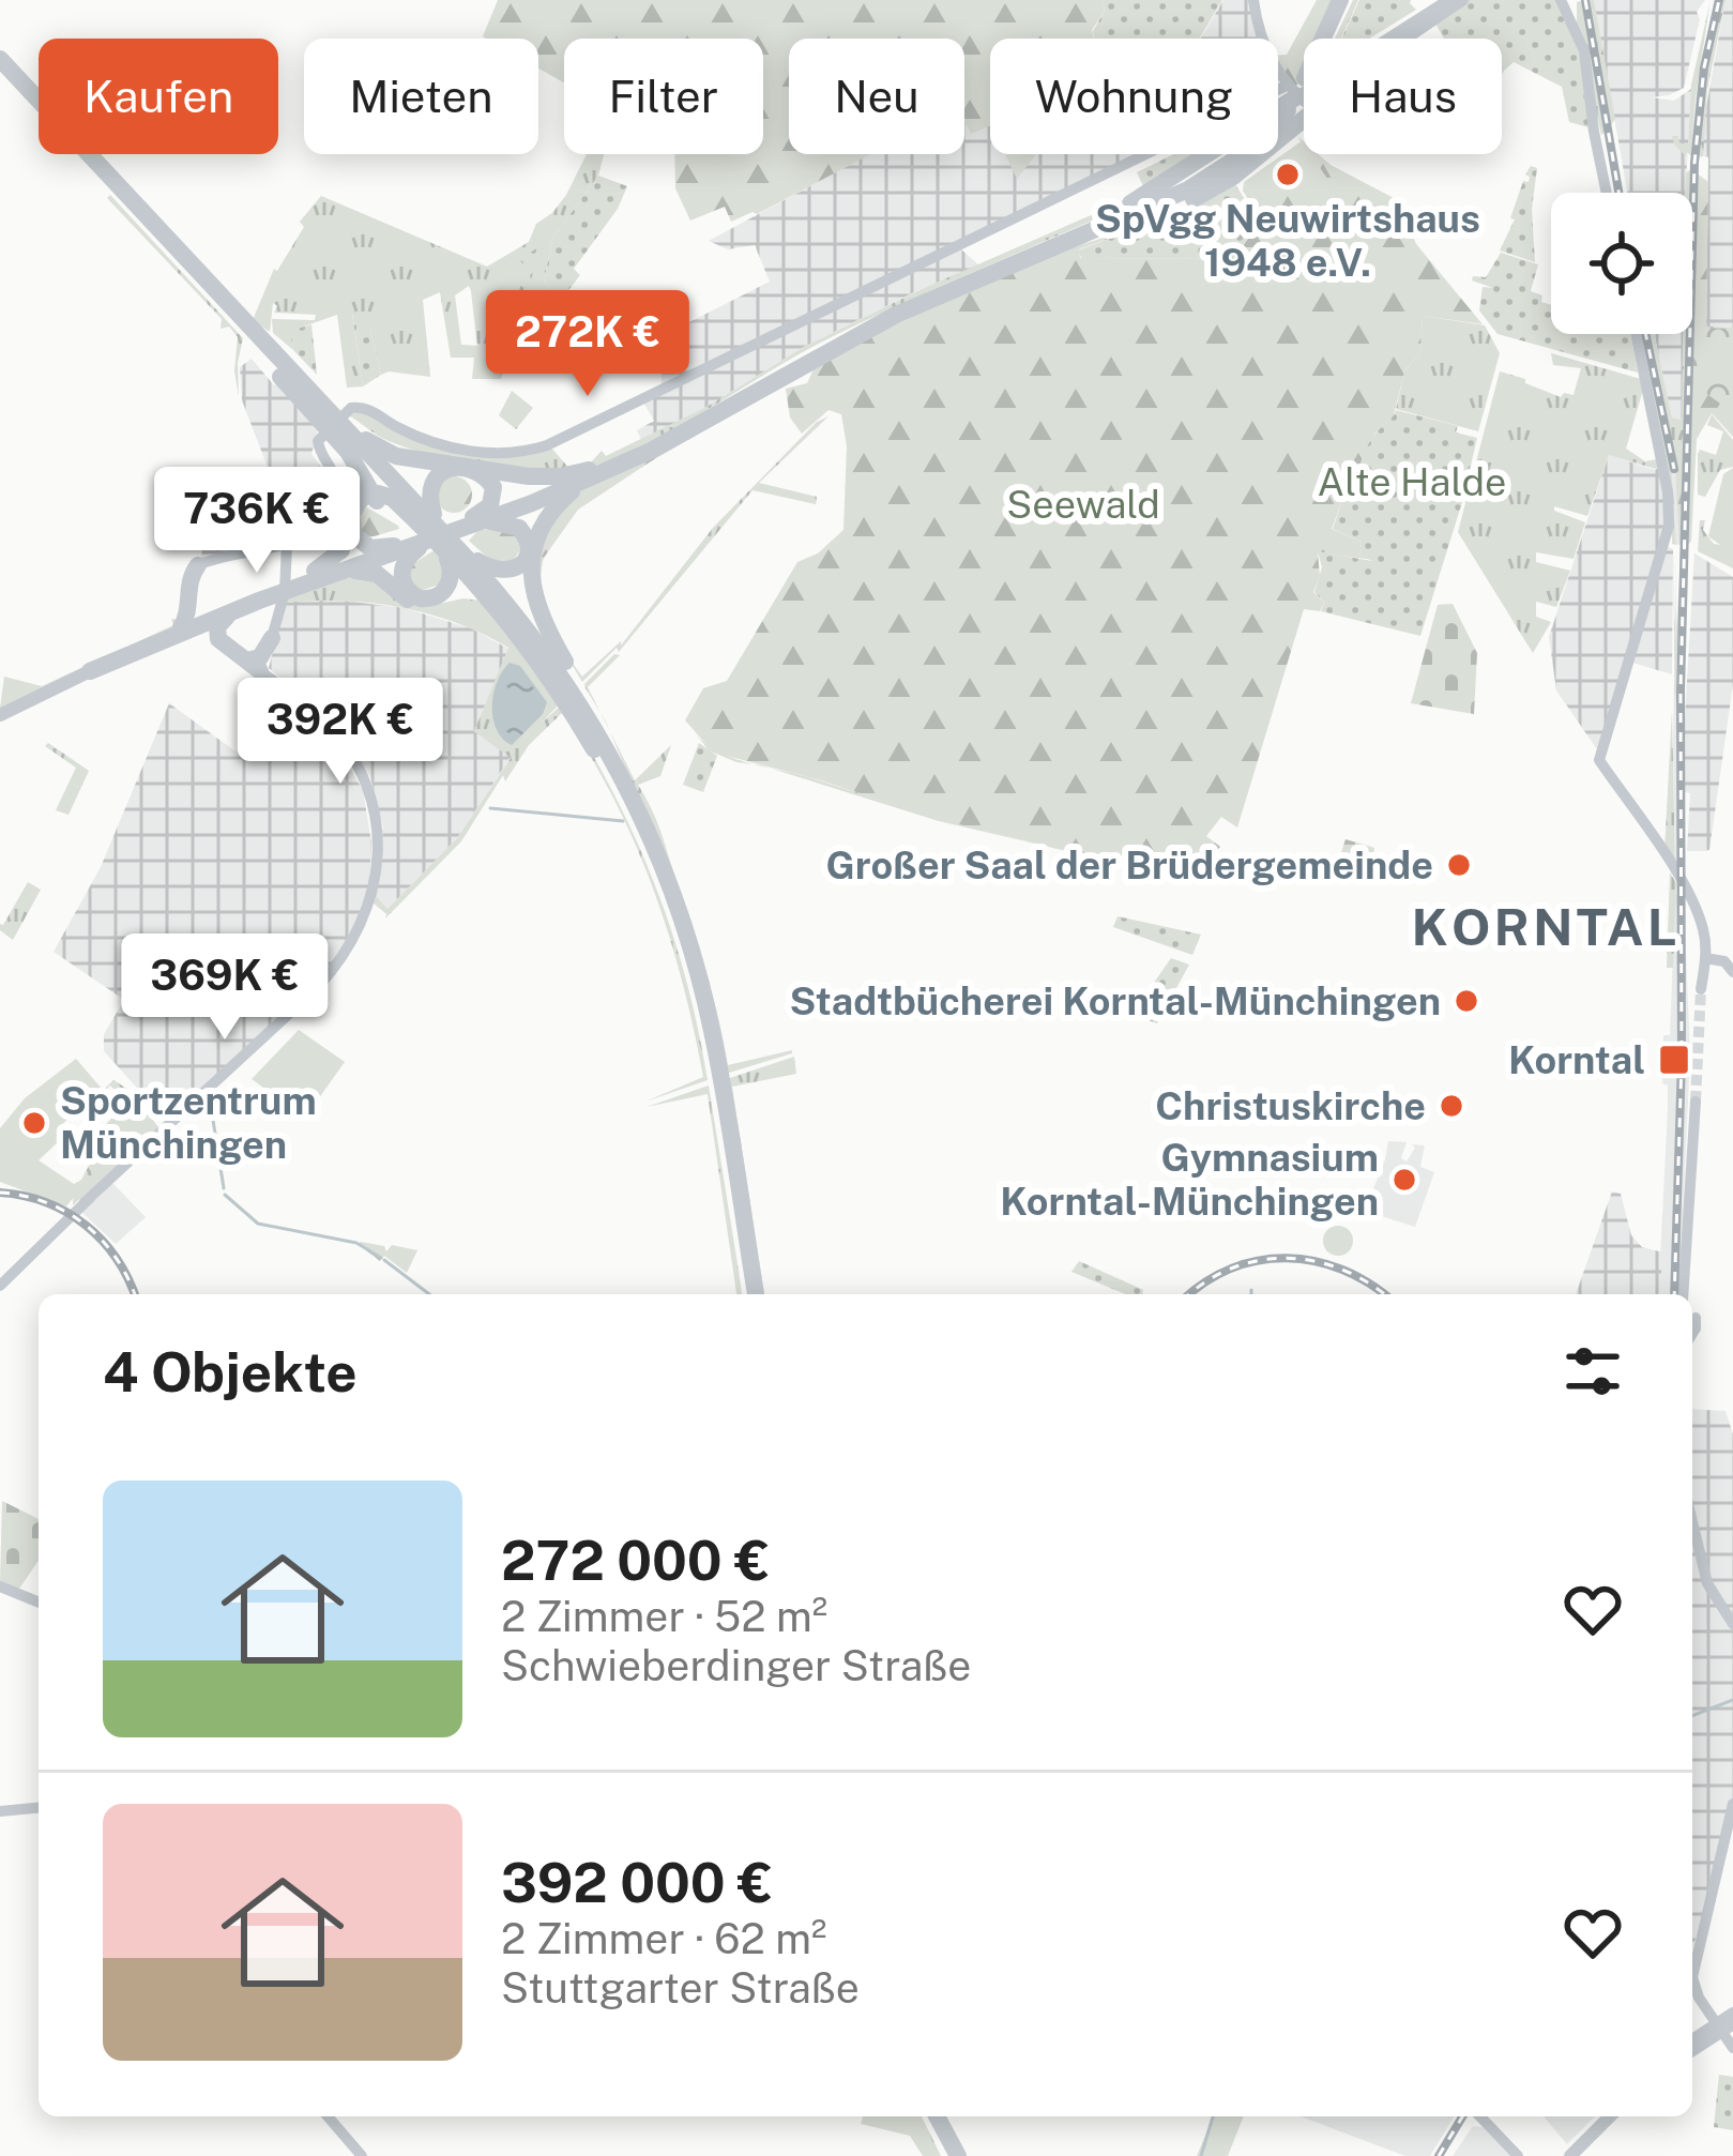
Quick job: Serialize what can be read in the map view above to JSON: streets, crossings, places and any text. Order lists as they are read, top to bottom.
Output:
{
  "districts": ["KORNTAL"],
  "parks": ["Alte Halde", "Seewald"],
  "places": {
    "other": [
      "SpVgg Neuwirtshaus 1948 e.V.",
      "Großer Saal der Brüdergemeinde",
      "Stadtbücherei Korntal-Münchingen",
      "Christuskirche",
      "Sportzentrum Münchingen",
      "Gymnasium Korntal-Münchingen"
    ],
    "transit": ["Korntal"]
  },
  "page": {
    "chip": [
      "Kaufen",
      "Mieten",
      "Filter",
      "Neu",
      "Wohnung",
      "Haus"
    ],
    "price": [
      "272K €",
      "736K €",
      "392K €",
      "369K €"
    ],
    "heading": "4 Objekte",
    "list": [
      {
        "name": "272 000 €",
        "note": "2 Zimmer · 52 m² · Schwieberdinger Straße"
      },
      {
        "name": "392 000 €",
        "note": "2 Zimmer · 62 m² · Stuttgarter Straße"
      }
    ]
  }
}
